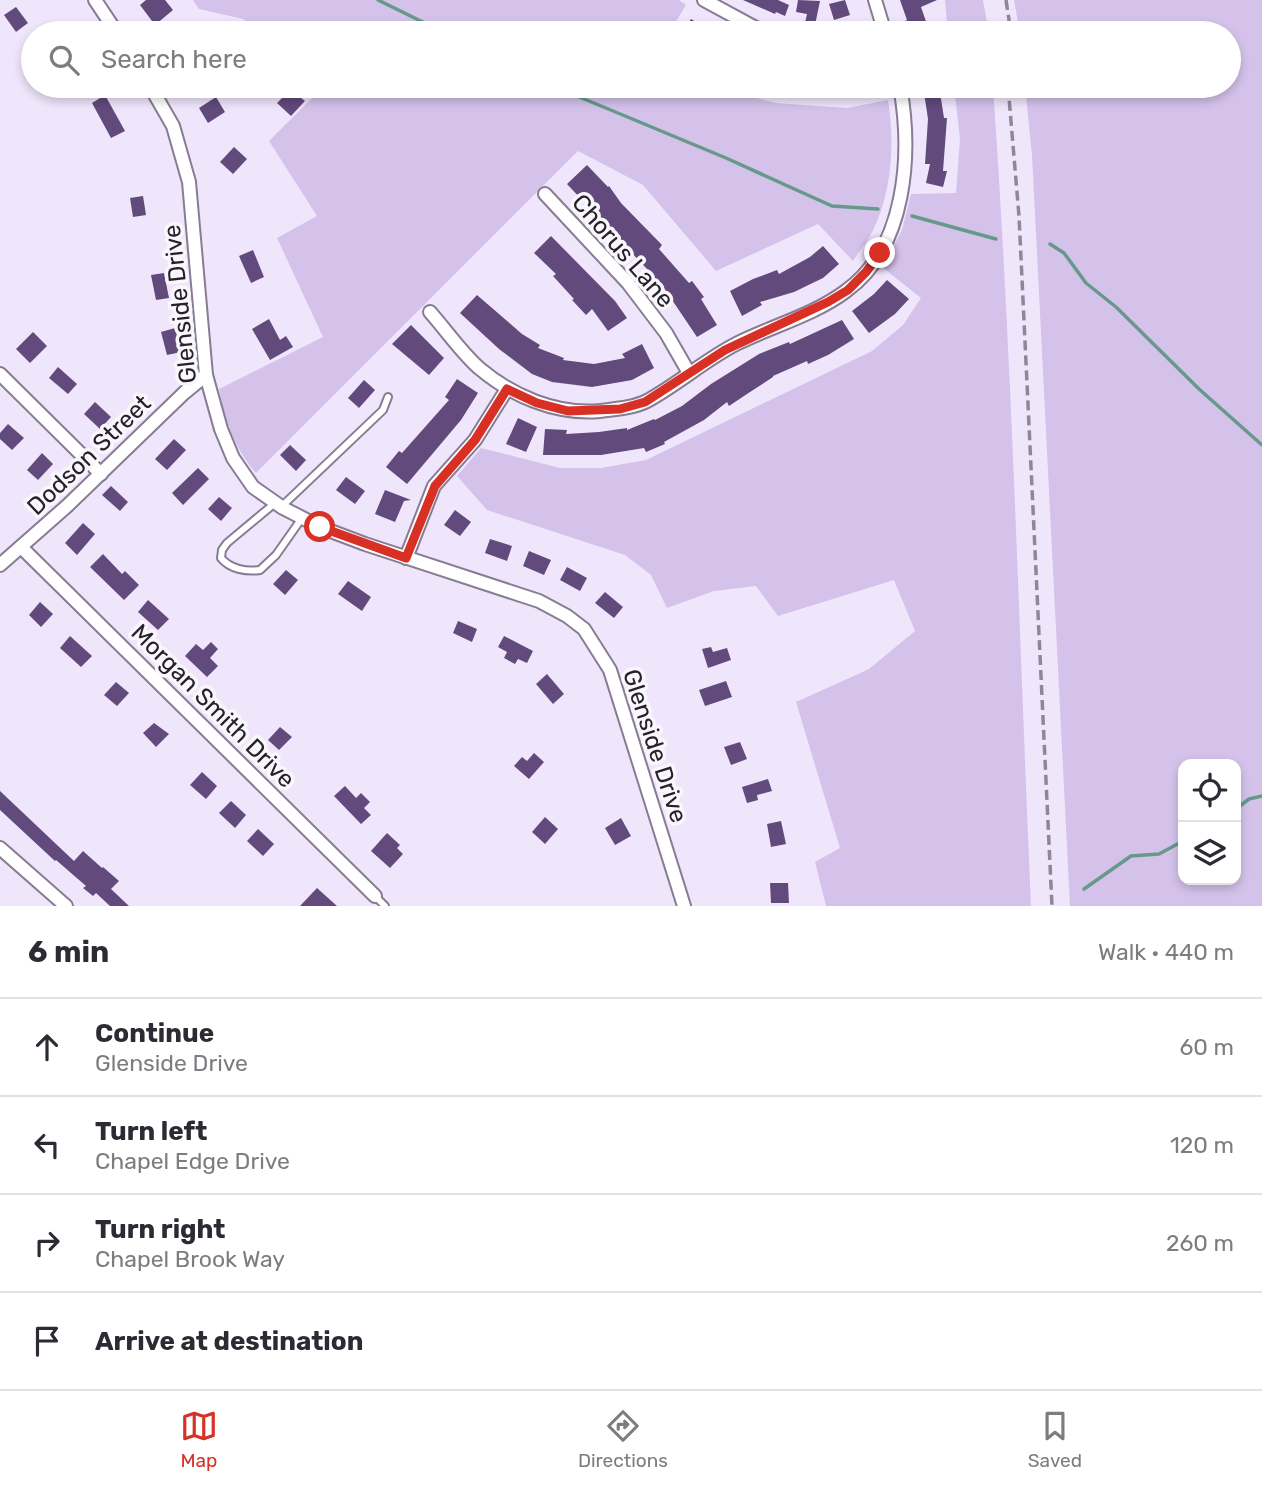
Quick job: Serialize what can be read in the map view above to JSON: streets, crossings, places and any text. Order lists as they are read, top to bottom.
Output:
{
  "streets": {
    "street": [
      "Chorus Lane",
      "Glenside Drive",
      "Dodson Street",
      "Morgan Smith Drive"
    ]
  },
  "crossings": [
    ["Glenside Drive", "Dodson Street"],
    ["Dodson Street", "Morgan Smith Drive"]
  ],
  "page": {
    "search": "Search here",
    "heading": ["6 min", "Walk · 440 m"],
    "list": [
      ["Continue", "Glenside Drive", "60 m"],
      ["Turn left", "Chapel Edge Drive", "120 m"],
      ["Turn right", "Chapel Brook Way", "260 m"],
      "Arrive at destination"
    ],
    "nav": ["Map", "Directions", "Saved"]
  }
}
